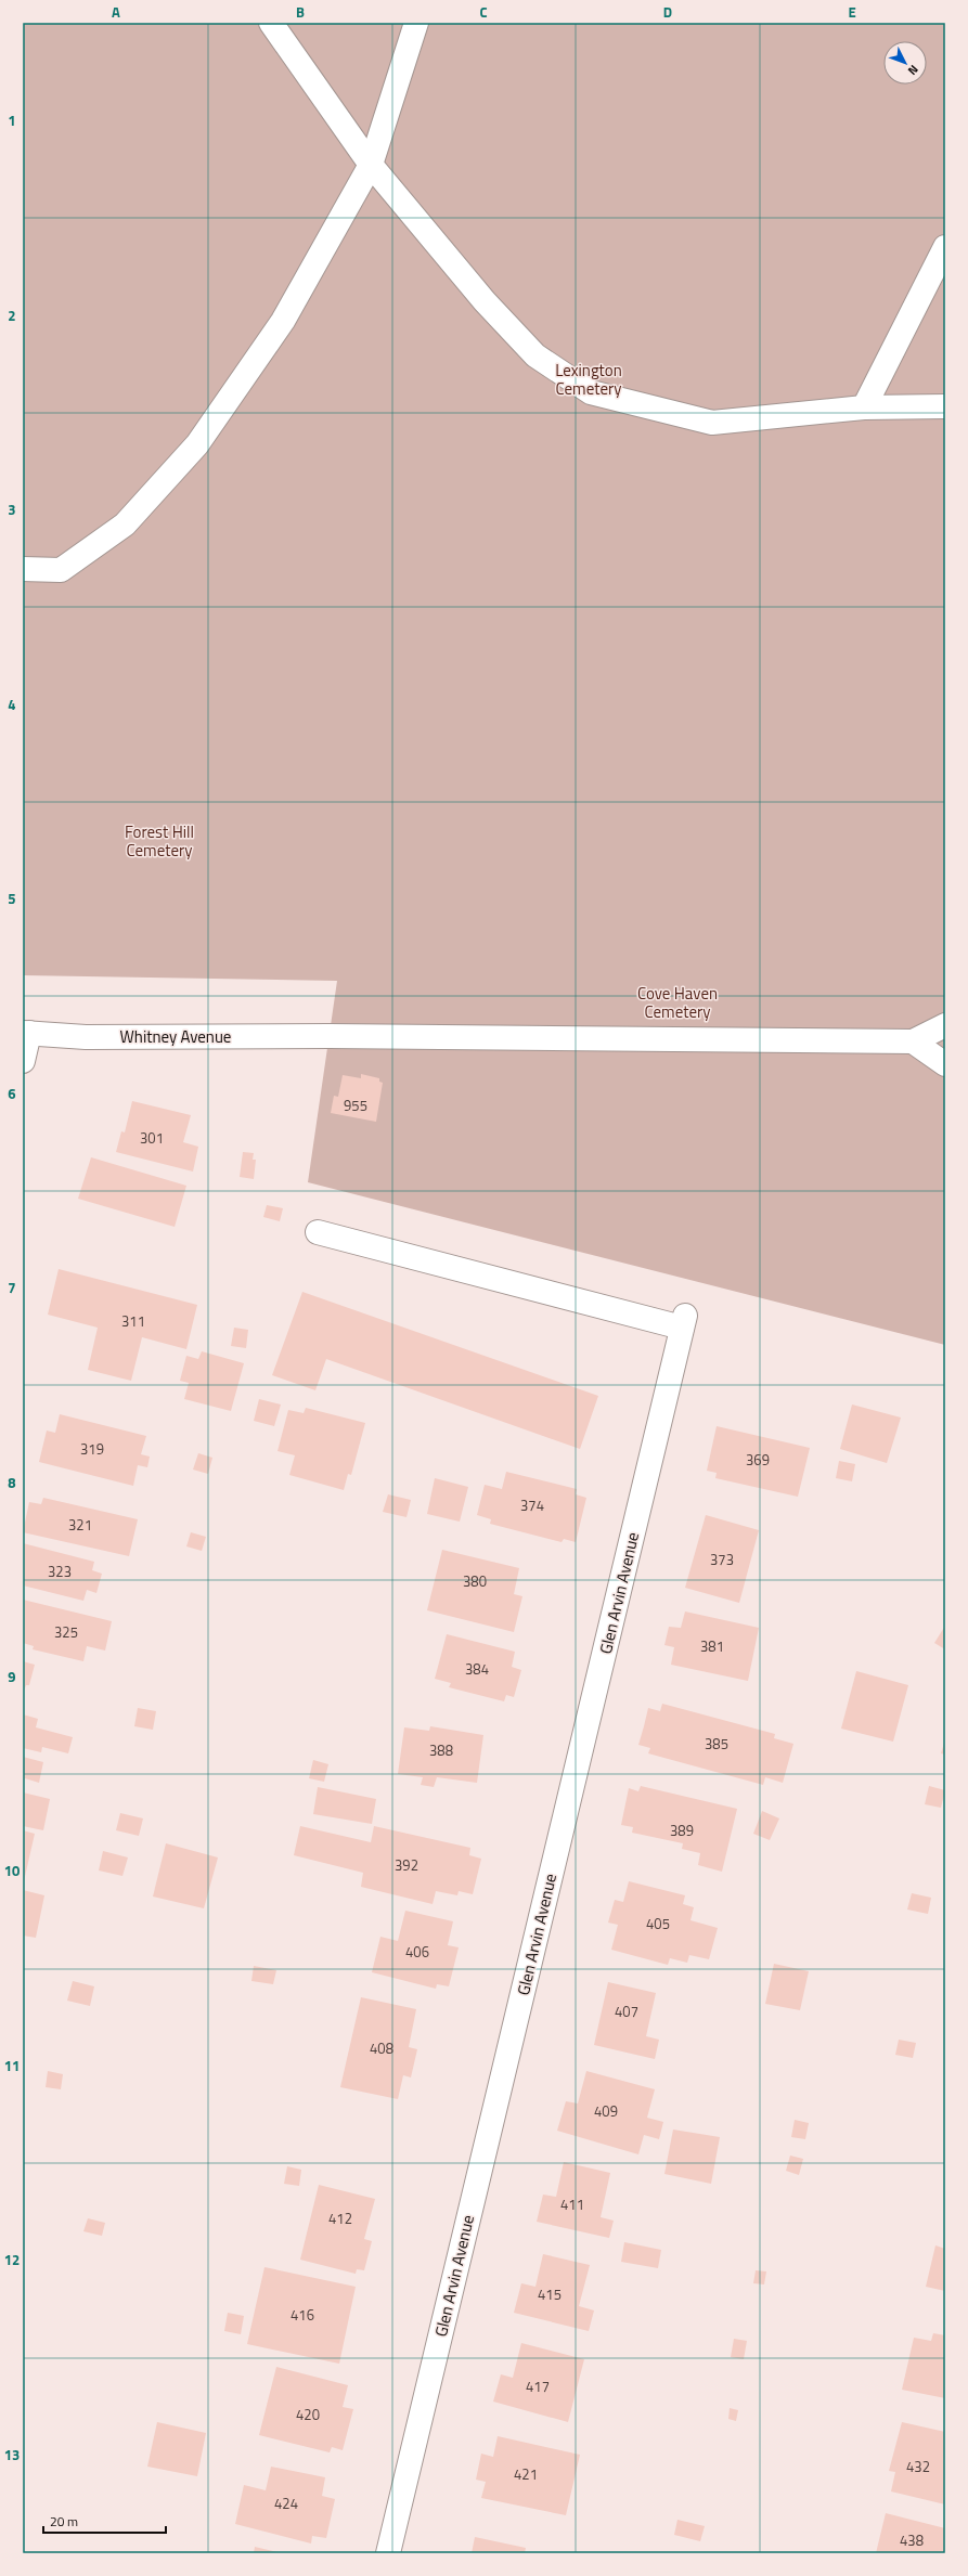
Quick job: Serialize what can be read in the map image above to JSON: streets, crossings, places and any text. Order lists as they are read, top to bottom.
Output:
{
  "streets": {
    "street": ["Whitney Avenue", "Glen Arvin Avenue"]
  },
  "parks": ["Lexington Cemetery", "Forest Hill Cemetery", "Cove Haven Cemetery"],
  "house_numbers": [
    "955",
    "301",
    "311",
    "319",
    "369",
    "374",
    "321",
    "373",
    "323",
    "380",
    "325",
    "381",
    "384",
    "385",
    "388",
    "389",
    "392",
    "405",
    "406",
    "407",
    "408",
    "409",
    "411",
    "412",
    "415",
    "416",
    "417",
    "420",
    "432",
    "421",
    "424",
    "438"
  ],
  "scale_bar": "20 m",
  "north": "bottom right",
  "grid": {
    "columns": [
      "A",
      "B",
      "C",
      "D",
      "E"
    ],
    "rows": [
      "1",
      "2",
      "3",
      "4",
      "5",
      "6",
      "7",
      "8",
      "9",
      "10",
      "11",
      "12",
      "13"
    ]
  }
}
